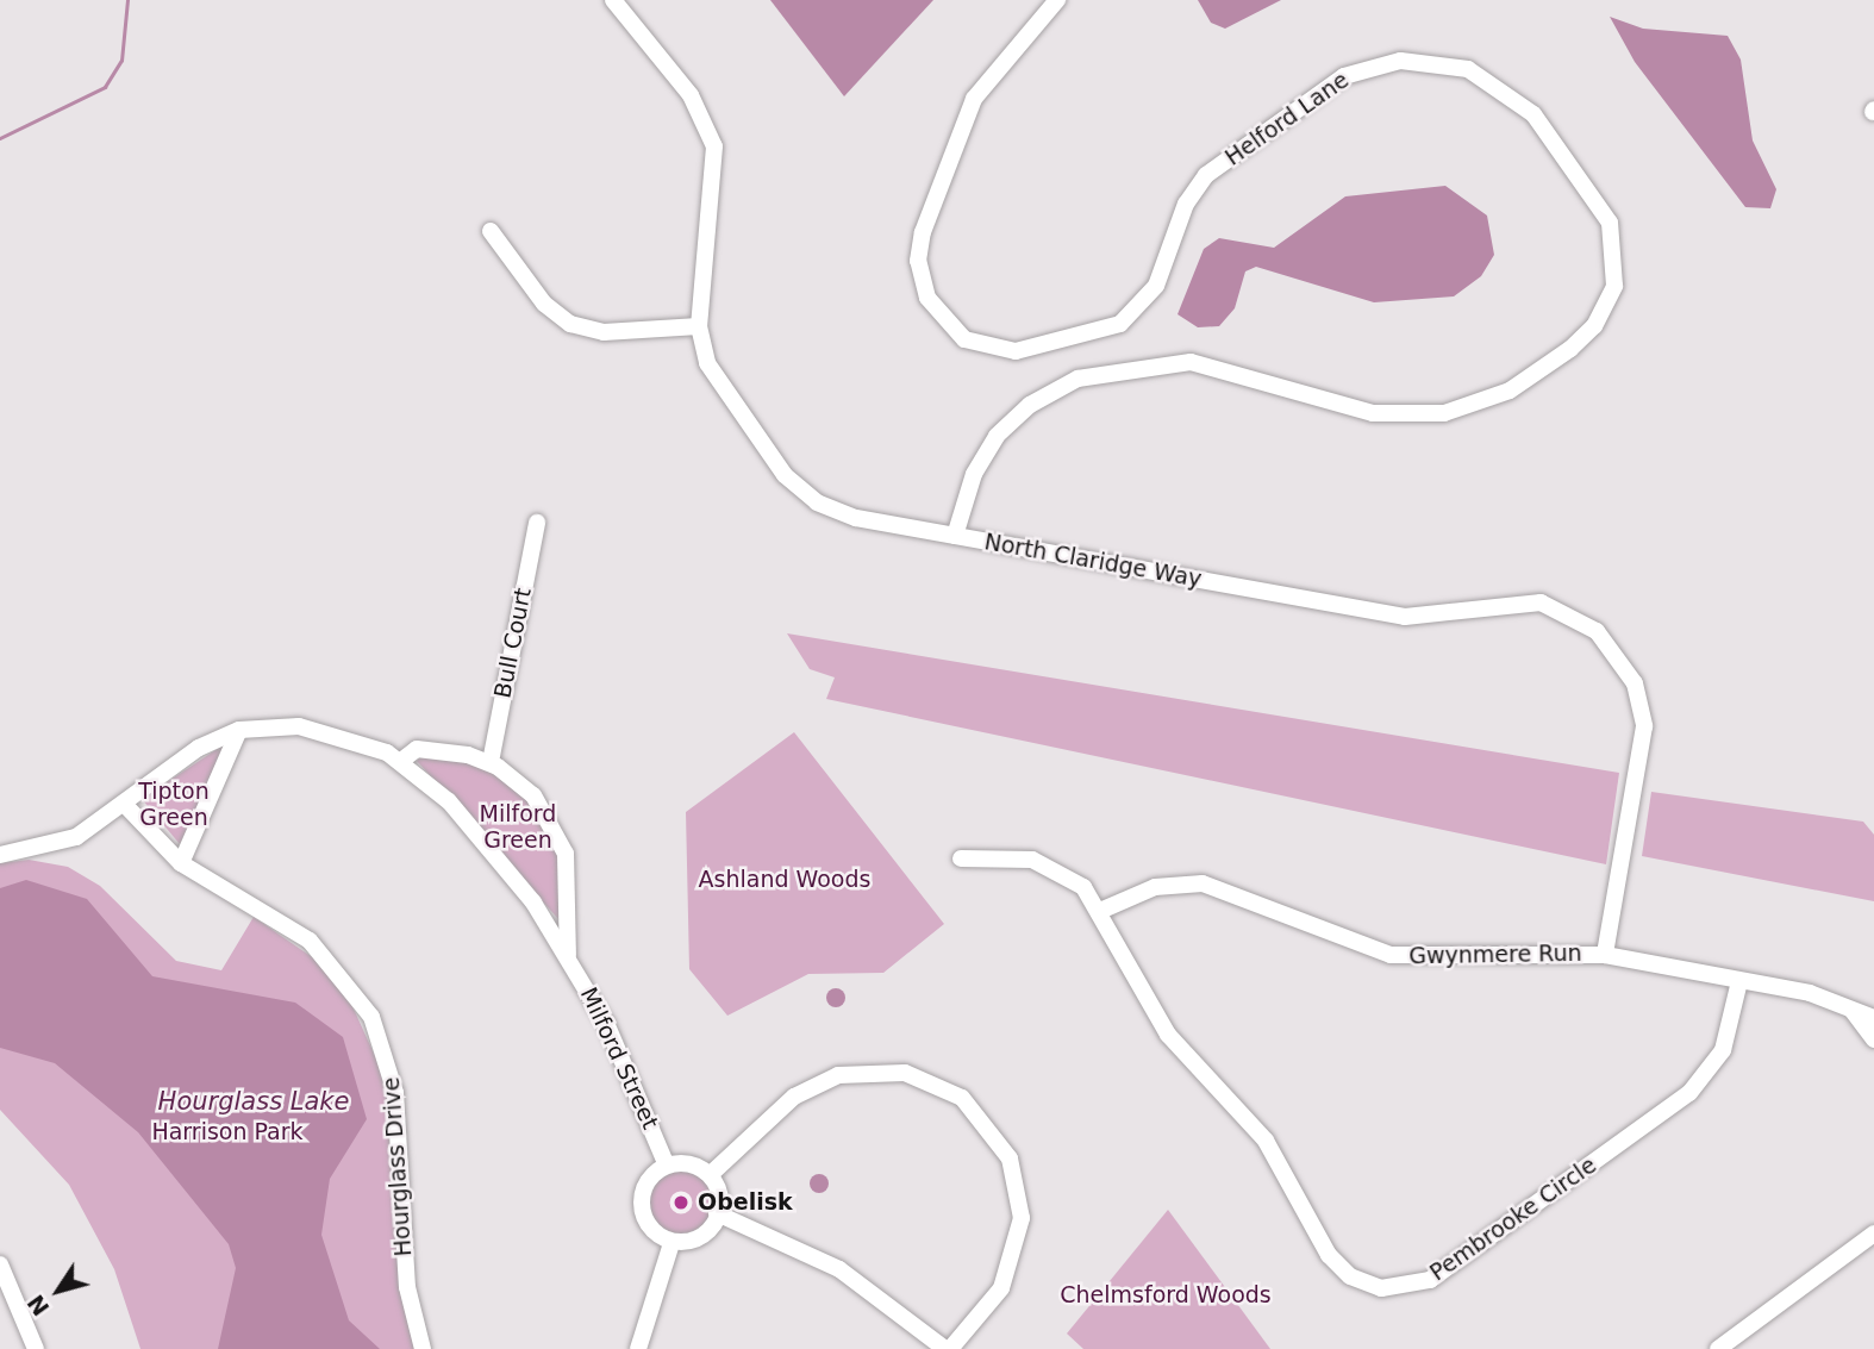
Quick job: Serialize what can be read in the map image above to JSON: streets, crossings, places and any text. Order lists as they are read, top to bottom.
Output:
{
  "streets": {
    "street": [
      "Helford Lane",
      "North Claridge Way",
      "Bull Court",
      "Gwynmere Run",
      "Milford Street",
      "Hourglass Drive",
      "Pembrooke Circle"
    ]
  },
  "crossings": [
    ["Helford Lane", "North Claridge Way"],
    ["North Claridge Way", "Gwynmere Run"],
    ["Bull Court", "Milford Street"],
    ["Gwynmere Run", "Pembrooke Circle"],
    ["Milford Street", "Hourglass Drive"]
  ],
  "water": ["Hourglass Lake"],
  "parks": [
    "Tipton Green",
    "Milford Green",
    "Ashland Woods",
    "Harrison Park",
    "Chelmsford Woods"
  ],
  "places": ["Obelisk"],
  "north": "bottom left"
}
